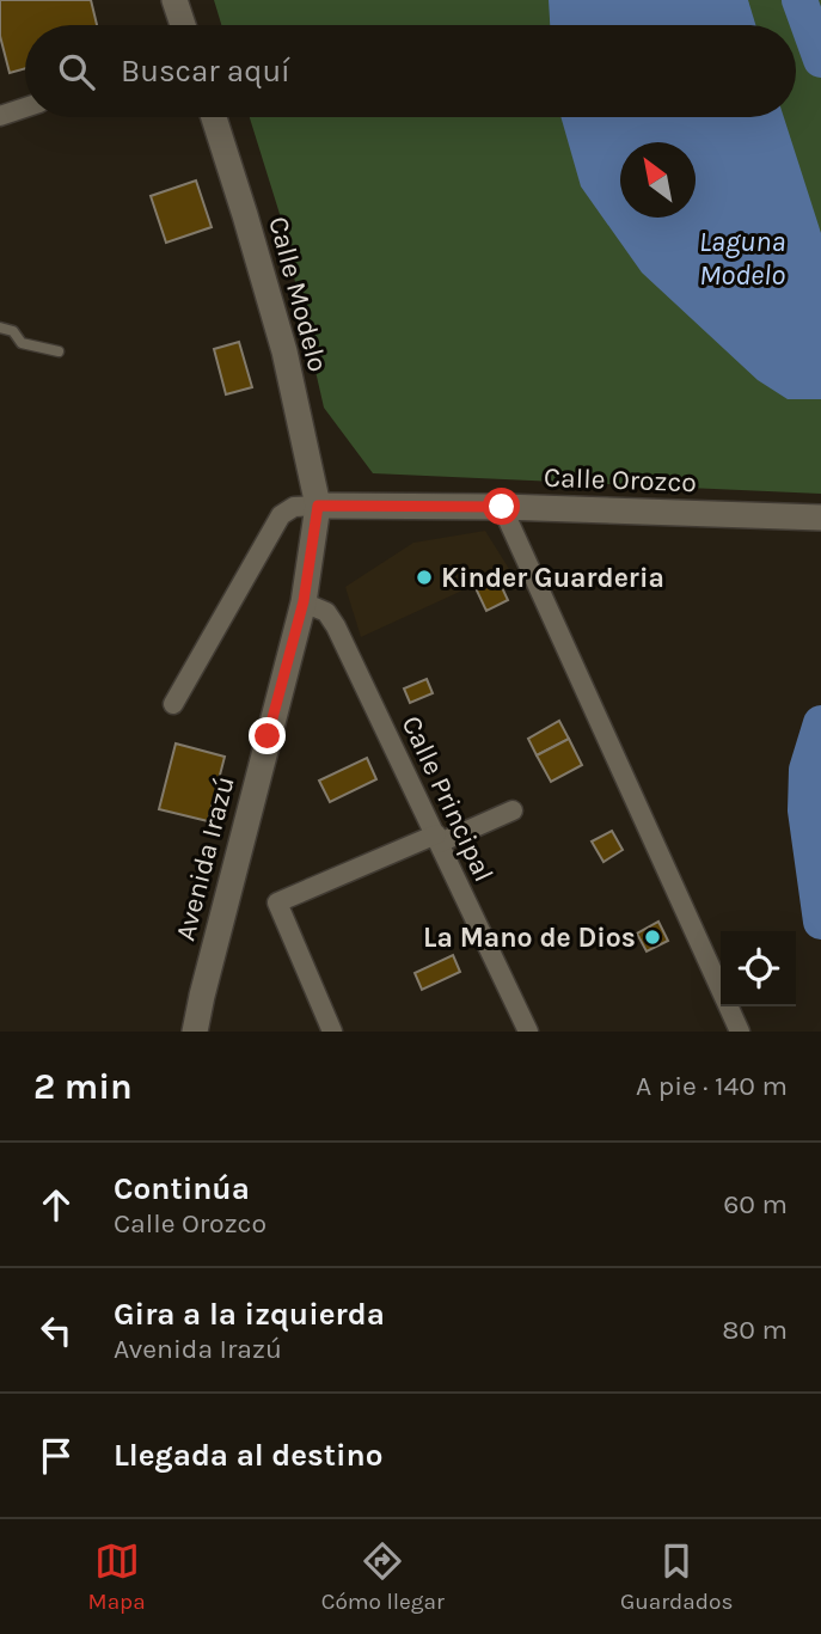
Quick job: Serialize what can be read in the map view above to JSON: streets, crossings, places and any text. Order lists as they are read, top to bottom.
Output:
{
  "streets": {
    "street": [
      "Calle Modelo",
      "Calle Orozco",
      "Calle Principal",
      "Avenida Irazú"
    ]
  },
  "crossings": [
    ["Calle Modelo", "Calle Orozco"],
    ["Calle Modelo", "Avenida Irazú"],
    ["Calle Orozco", "Avenida Irazú"],
    ["Calle Principal", "Avenida Irazú"]
  ],
  "water": ["Laguna Modelo"],
  "places": ["Kinder Guarderia", "La Mano de Dios"],
  "north": "top left",
  "page": {
    "search": "Buscar aquí",
    "heading": ["2 min", "A pie · 140 m"],
    "list": [
      ["Continúa", "Calle Orozco", "60 m"],
      ["Gira a la izquierda", "Avenida Irazú", "80 m"],
      "Llegada al destino"
    ],
    "nav": ["Mapa", "Cómo llegar", "Guardados"]
  }
}
